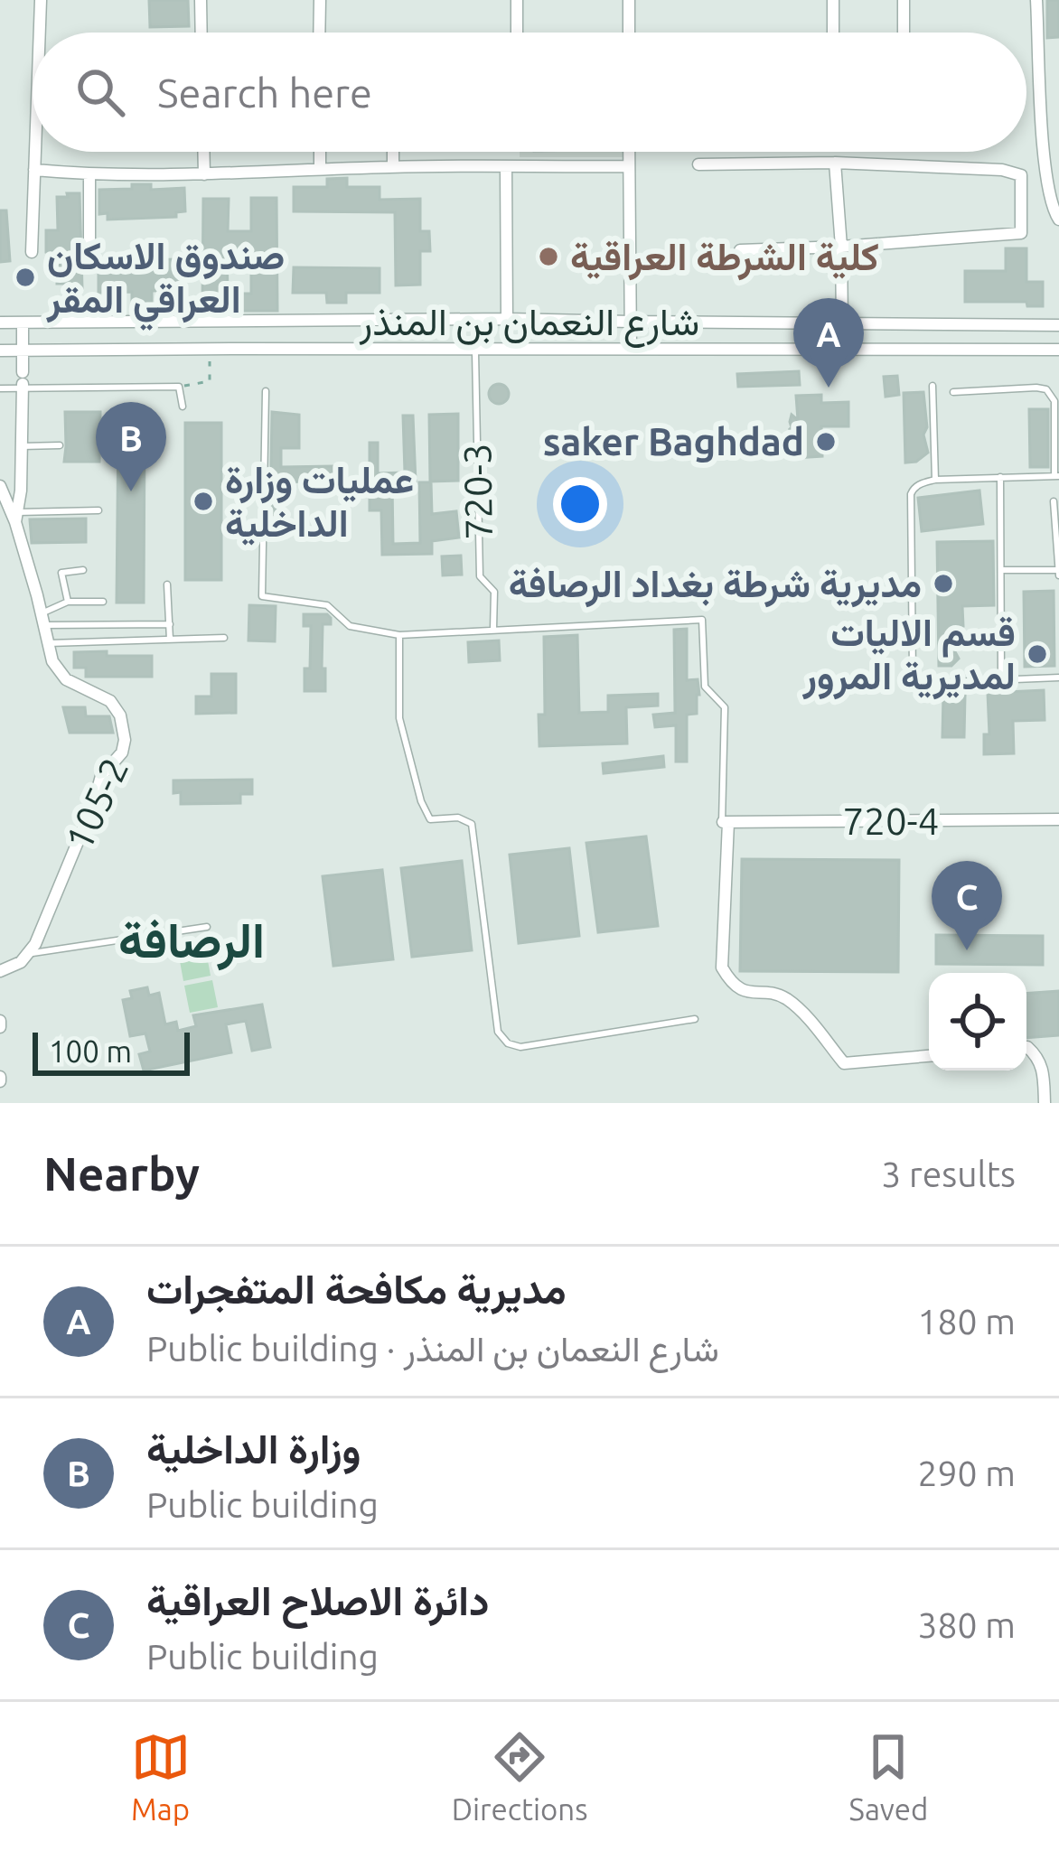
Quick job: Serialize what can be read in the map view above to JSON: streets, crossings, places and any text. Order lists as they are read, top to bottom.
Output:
{
  "streets": {
    "street": ["شارع النعمان بن المنذر", "105-2", "720-4"],
    "lane": ["720-3"]
  },
  "crossings": [
    ["شارع النعمان بن المنذر", "720-3"],
    ["شارع النعمان بن المنذر", "105-2"]
  ],
  "districts": ["الرصافة"],
  "places": [
    "كلية الشرطة العراقية",
    "صندوق الاسكان العراقي المقر",
    "saker Baghdad",
    "عمليات وزارة الداخلية",
    "مديرية شرطة بغداد الرصافة",
    "قسم الاليات لمديرية المرور"
  ],
  "scale_bar": "100 m",
  "page": {
    "search": "Search here",
    "pins": ["A", "B", "C"],
    "scale": "100 m",
    "heading": ["Nearby", "3 results"],
    "list": [
      {
        "mark": "A",
        "name": "مديرية مكافحة المتفجرات",
        "note": "Public building · شارع النعمان بن المنذر",
        "value": "180 m"
      },
      {
        "mark": "B",
        "name": "وزارة الداخلية",
        "note": "Public building",
        "value": "290 m"
      },
      {
        "mark": "C",
        "name": "دائرة الاصلاح العراقية",
        "note": "Public building",
        "value": "380 m"
      }
    ],
    "nav": ["Map", "Directions", "Saved"]
  }
}
